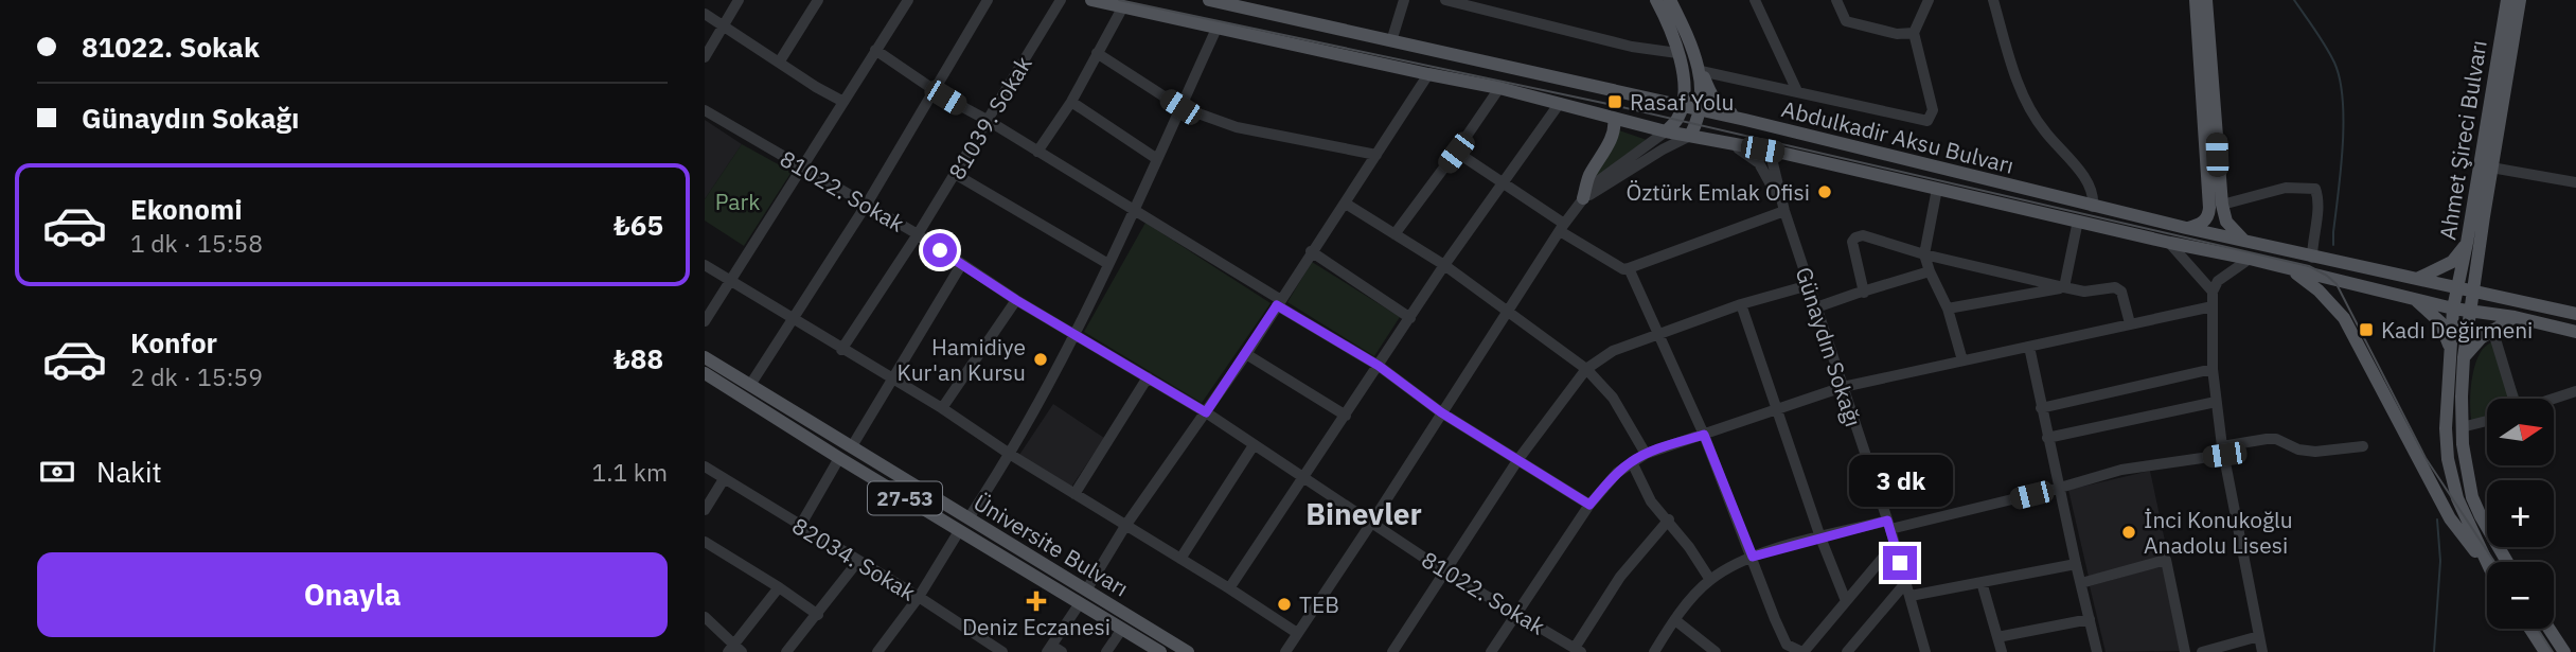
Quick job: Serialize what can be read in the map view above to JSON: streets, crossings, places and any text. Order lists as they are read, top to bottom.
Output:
{
  "streets": {
    "main road": [
      "Abdulkadir Aksu Bulvarı",
      "Ahmet Şireci Bulvarı",
      "27-53",
      "Üniversite Bulvarı"
    ],
    "street": [
      "81039. Sokak",
      "81022. Sokak",
      "Günaydın Sokağı",
      "82034. Sokak"
    ]
  },
  "crossings": [
    ["81039. Sokak", "81022. Sokak"],
    ["Abdulkadir Aksu Bulvarı", "Ahmet Şireci Bulvarı"]
  ],
  "districts": ["Binevler"],
  "parks": ["Park"],
  "places": {
    "transit": ["Rasaf Yolu", "Kadı Değirmeni"],
    "other": [
      "Öztürk Emlak Ofisi",
      "Hamidiye Kur'an Kursu",
      "İnci Konukoğlu Anadolu Lisesi",
      "TEB"
    ],
    "health": ["Deniz Eczanesi"]
  },
  "north": "right",
  "page": {
    "banner": ["81022. Sokak", "Günaydın Sokağı"],
    "list": [
      {
        "name": "Ekonomi",
        "note": "1 dk · 15:58",
        "value": "₺65"
      },
      {
        "name": "Konfor",
        "note": "2 dk · 15:59",
        "value": "₺88"
      }
    ],
    "map_buttons": ["+", "−"],
    "pay": ["Nakit", "1.1 km"],
    "bubble": "3 dk",
    "buttons": "Onayla"
  }
}
